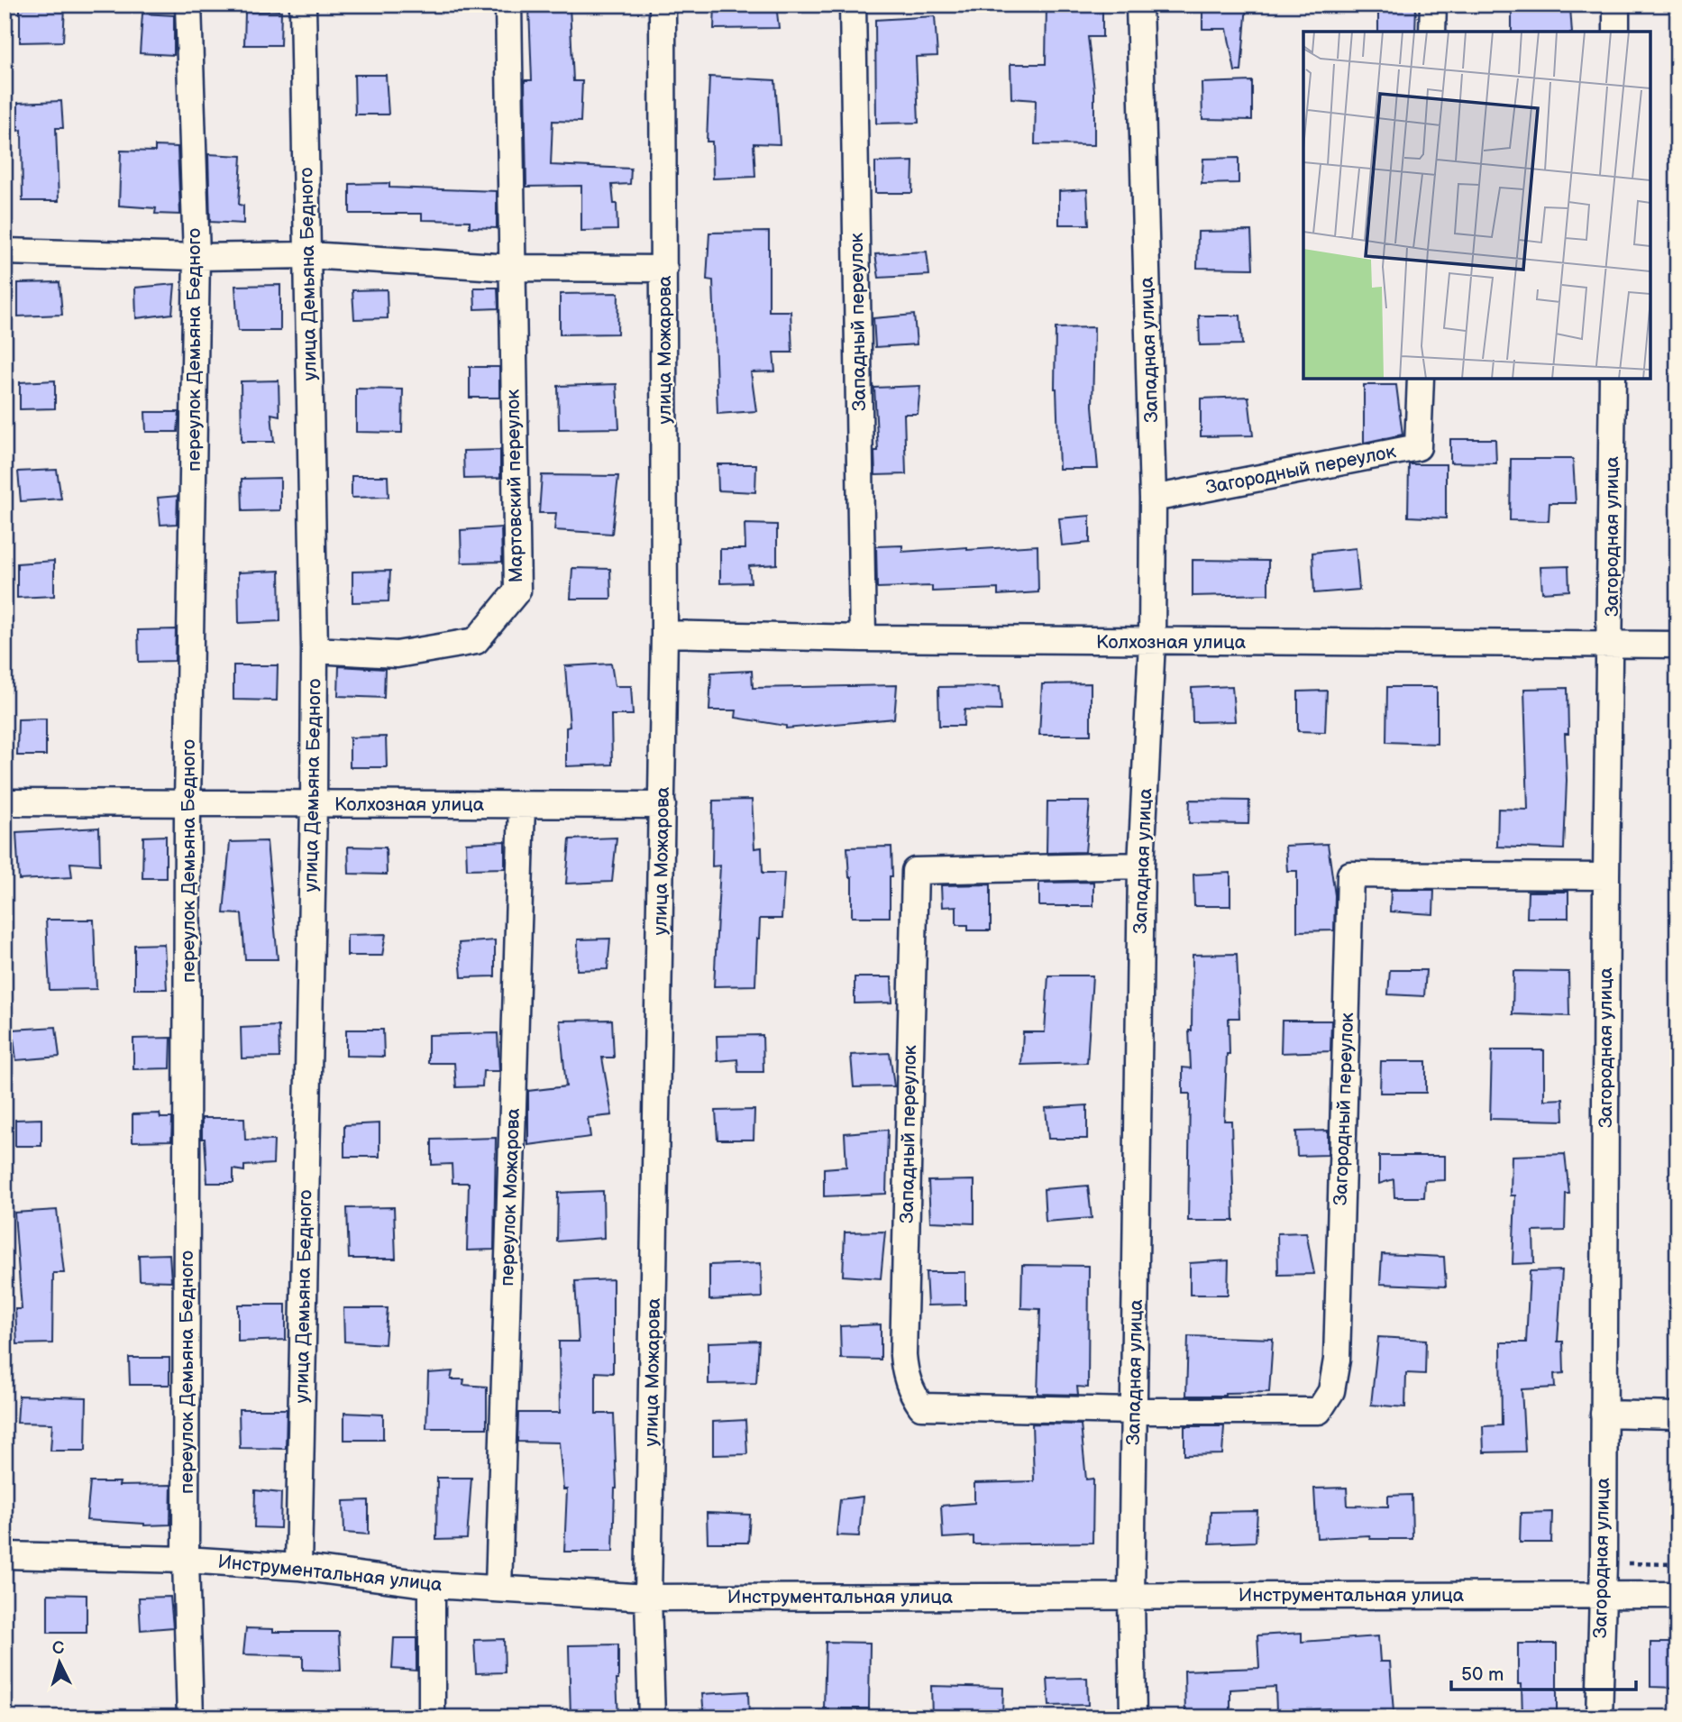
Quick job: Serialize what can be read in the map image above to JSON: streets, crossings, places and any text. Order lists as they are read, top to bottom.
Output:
{
  "streets": {
    "street": [
      "улица Демьяна Бедного",
      "Западный переулок",
      "переулок Демьяна Бедного",
      "улица Можарова",
      "Западная улица",
      "Загородный переулок",
      "Мартовский переулок",
      "Загородная улица",
      "Колхозная улица",
      "переулок Можарова",
      "Инструментальная улица"
    ]
  },
  "crossings": [
    ["улица Демьяна Бедного", "Мартовский переулок"],
    ["улица Демьяна Бедного", "Колхозная улица"],
    ["улица Демьяна Бедного", "Инструментальная улица"],
    ["Западный переулок", "Западная улица"],
    ["Западный переулок", "Загородный переулок"],
    ["Западный переулок", "Колхозная улица"],
    ["переулок Демьяна Бедного", "Колхозная улица"],
    ["переулок Демьяна Бедного", "Инструментальная улица"],
    ["улица Можарова", "Колхозная улица"],
    ["улица Можарова", "Инструментальная улица"],
    ["Западная улица", "Загородный переулок"],
    ["Западная улица", "Колхозная улица"],
    ["Западная улица", "Инструментальная улица"],
    ["Загородный переулок", "Загородная улица"],
    ["Загородная улица", "Колхозная улица"],
    ["Загородная улица", "Инструментальная улица"],
    ["Колхозная улица", "переулок Можарова"],
    ["переулок Можарова", "Инструментальная улица"]
  ],
  "scale_bar": "50 m",
  "north": "top"
}
